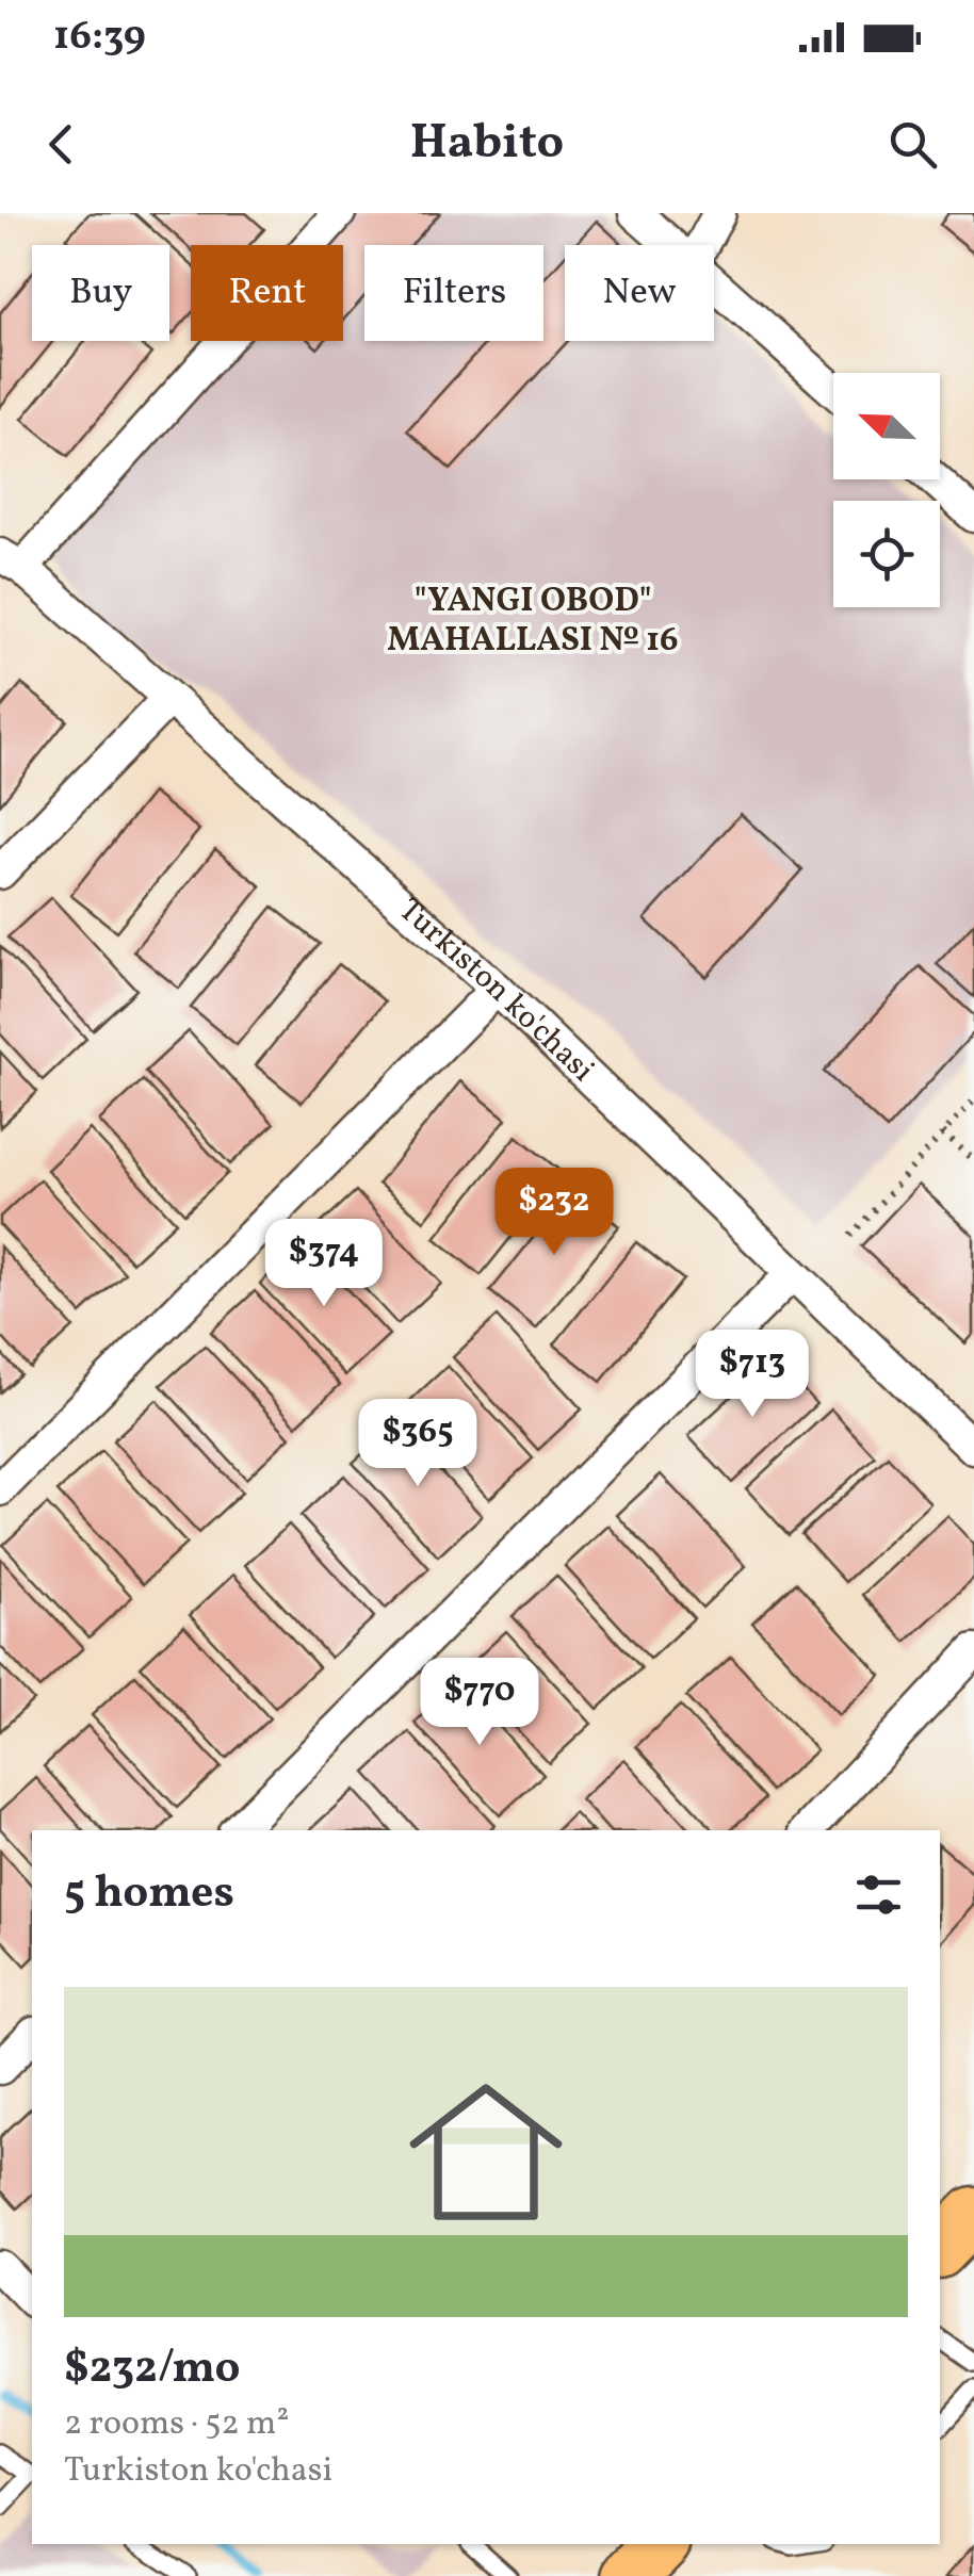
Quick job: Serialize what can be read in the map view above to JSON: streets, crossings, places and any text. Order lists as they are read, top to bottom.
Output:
{
  "streets": {
    "street": ["Turkiston ko'chasi"]
  },
  "districts": ["\"YANGI OBOD\" MAHALLASI № 16"],
  "north": "top left",
  "page": {
    "status": "16:39",
    "header": "Habito",
    "chip": [
      "Buy",
      "Rent",
      "Filters",
      "New"
    ],
    "price": [
      "$232",
      "$374",
      "$713",
      "$365",
      "$770"
    ],
    "heading": "5 homes",
    "list": [
      {
        "name": "$232/mo",
        "note": "2 rooms · 52 m² · Turkiston ko'chasi"
      }
    ]
  }
}
